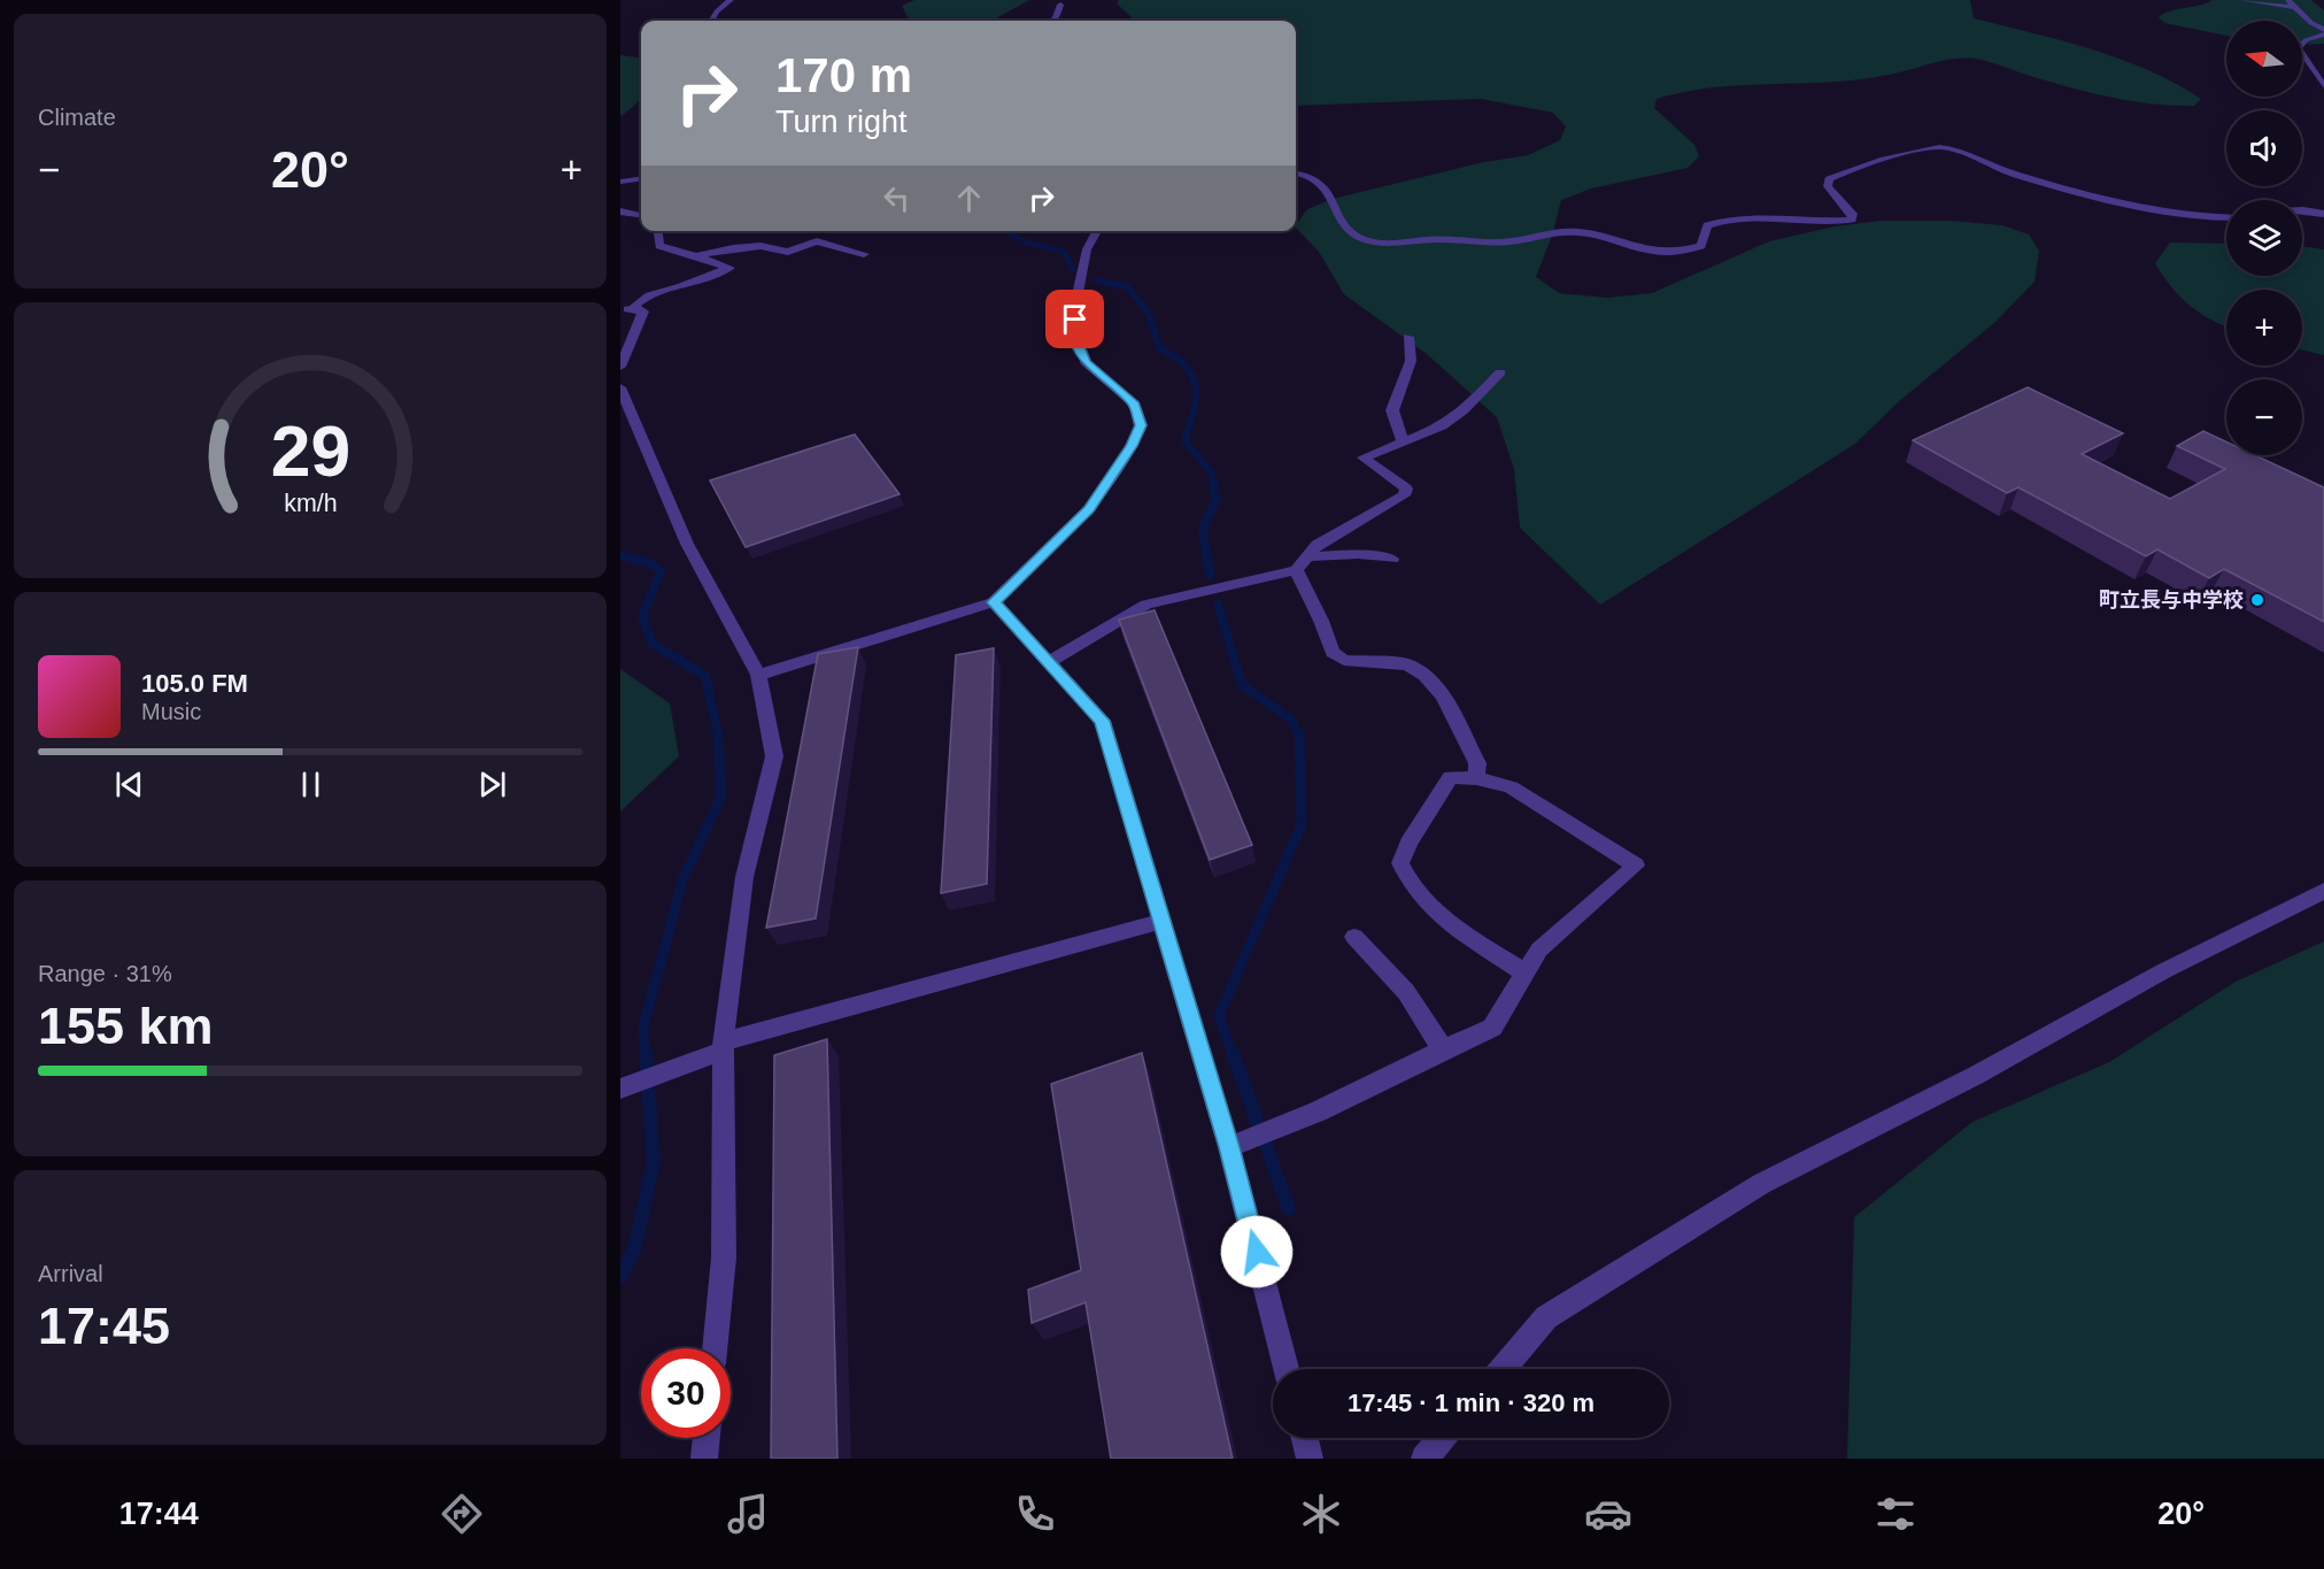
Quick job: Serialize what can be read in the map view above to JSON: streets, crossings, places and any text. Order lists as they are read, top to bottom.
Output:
{
  "places": ["町立長与中学校"],
  "north": "left",
  "page": {
    "tile": [
      "Climate",
      ["Range · 31%", "155 km"],
      ["Arrival", "17:45"]
    ],
    "map_buttons": ["+", "−"],
    "turn": ["170 m", "Turn right"],
    "heat": ["−", "20°", "+"],
    "song": ["105.0 FM", "Music"],
    "limit": "30",
    "trip": "17:45 · 1 min · 320 m",
    "tabs": ["17:44", "20°"],
    "gauge": ["29", "km/h"]
  }
}
